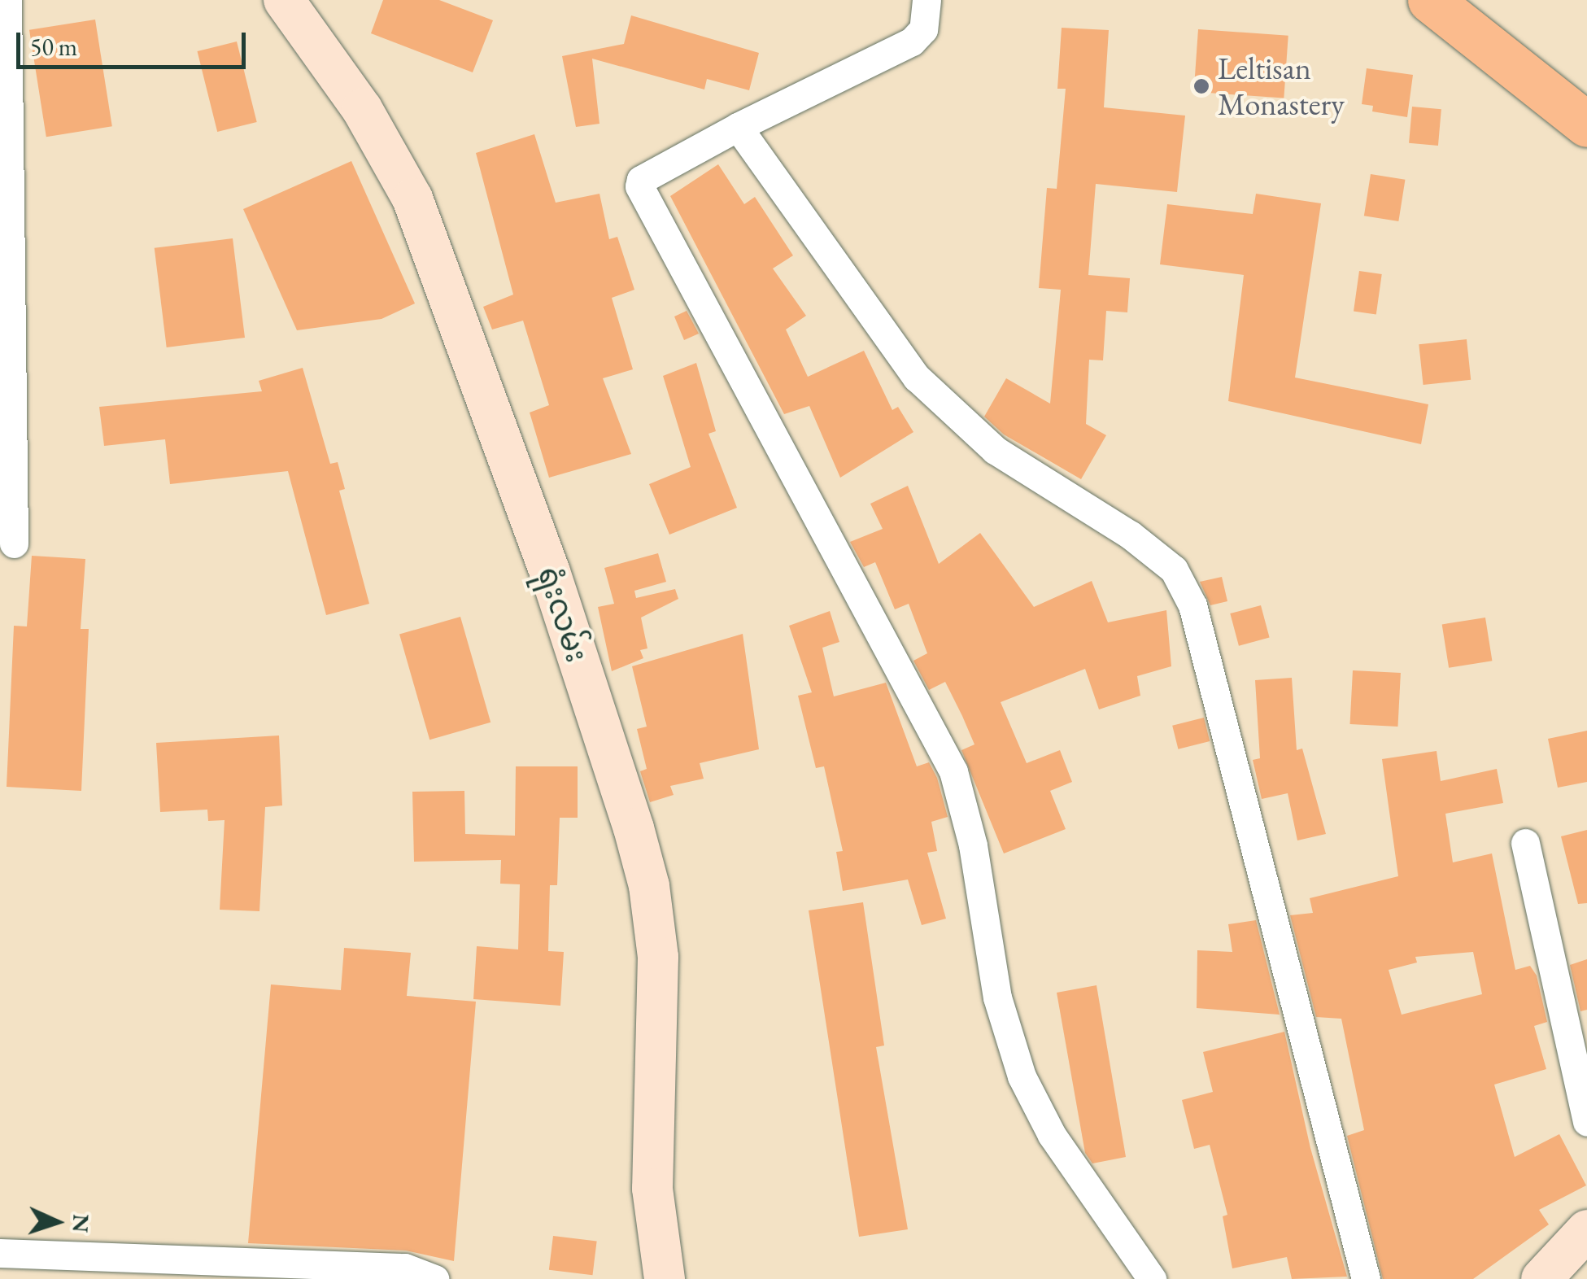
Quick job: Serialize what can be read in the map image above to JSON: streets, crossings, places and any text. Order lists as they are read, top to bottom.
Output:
{
  "streets": {
    "street": ["ရုံးလမ်း"]
  },
  "places": ["Leltisan Monastery"],
  "scale_bar": "50 m",
  "north": "right"
}
